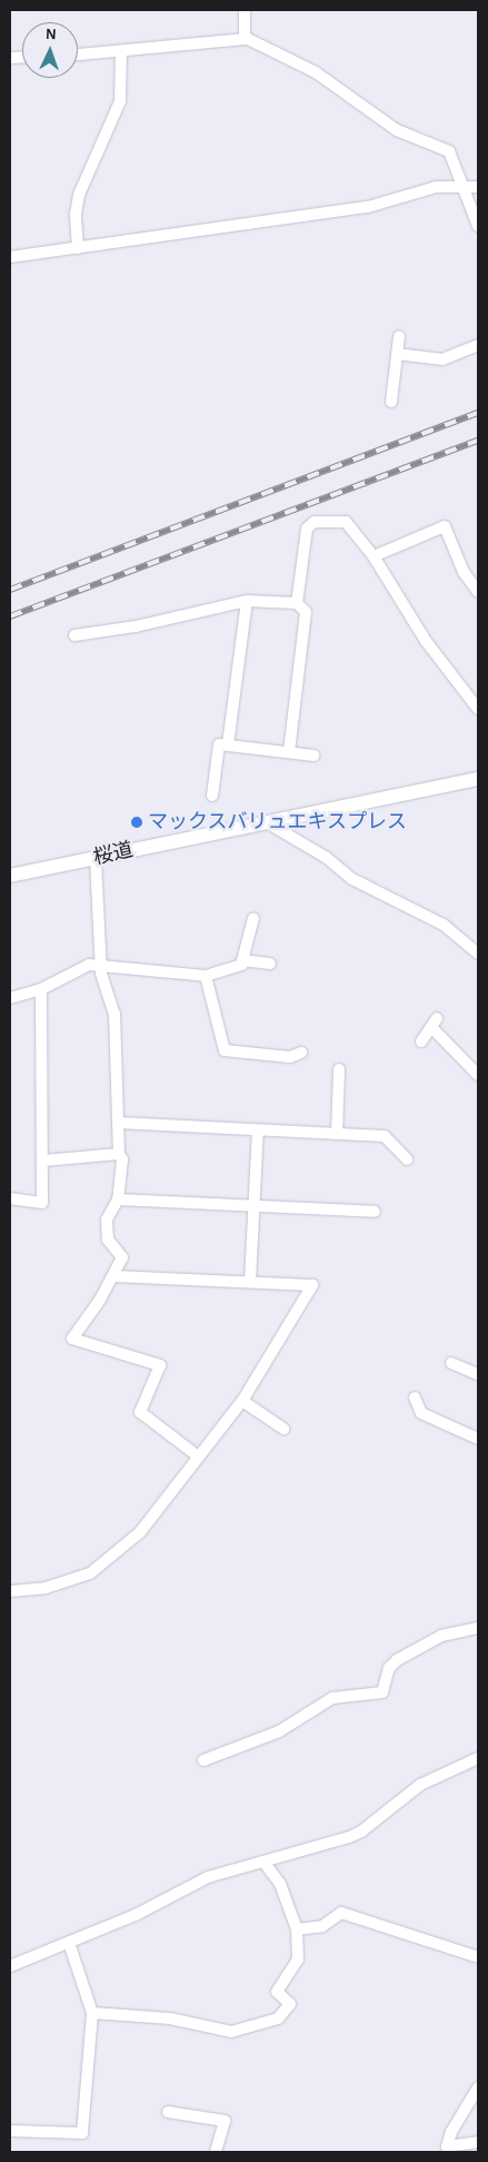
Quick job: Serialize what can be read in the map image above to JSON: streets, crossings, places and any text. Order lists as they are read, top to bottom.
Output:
{
  "streets": {
    "street": ["桜道"]
  },
  "places": ["マックスバリュエキスプレス"],
  "north": "top"
}
